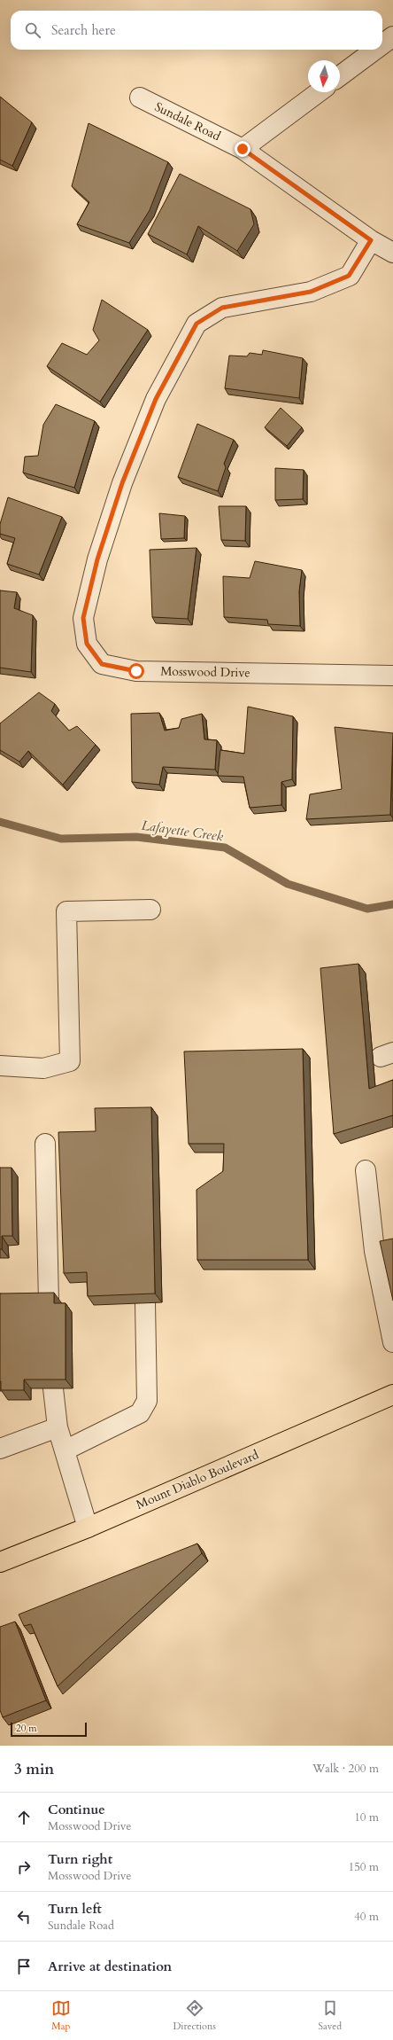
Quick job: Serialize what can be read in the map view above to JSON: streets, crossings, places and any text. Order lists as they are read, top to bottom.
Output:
{
  "streets": {
    "main road": ["Mount Diablo Boulevard"],
    "street": ["Sundale Road", "Mosswood Drive"]
  },
  "crossings": [
    ["Sundale Road", "Mosswood Drive"]
  ],
  "water": ["Lafayette Creek"],
  "scale_bar": "20 m",
  "north": "bottom",
  "page": {
    "search": "Search here",
    "scale": "20 m",
    "heading": ["3 min", "Walk · 200 m"],
    "list": [
      ["Continue", "Mosswood Drive", "10 m"],
      ["Turn right", "Mosswood Drive", "150 m"],
      ["Turn left", "Sundale Road", "40 m"],
      "Arrive at destination"
    ],
    "nav": ["Map", "Directions", "Saved"]
  }
}
